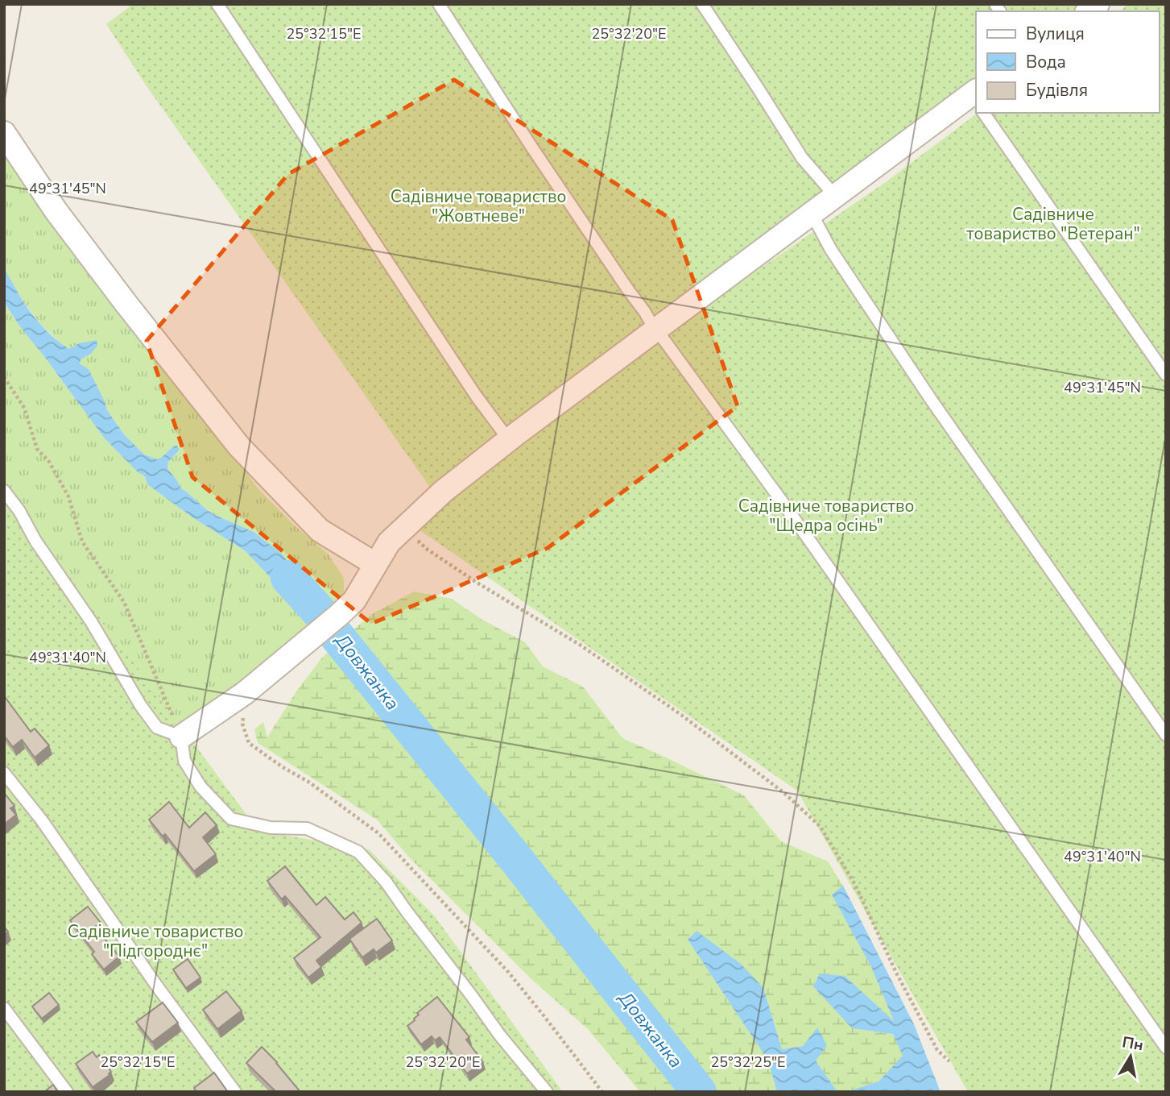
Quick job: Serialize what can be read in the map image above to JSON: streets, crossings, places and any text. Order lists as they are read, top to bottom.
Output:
{
  "water": ["Довжанка"],
  "parks": [
    "Садівниче товариство \"Жовтневе\"",
    "Садівниче товариство \"Ветеран\"",
    "Садівниче товариство \"Щедра осінь\"",
    "Садівниче товариство \"Підгороднє\""
  ],
  "legend": ["Вулиця", "Вода", "Будівля"],
  "north": "top",
  "coordinates": [
    "25°32'15\"E",
    "25°32'20\"E",
    "49°31'45\"N",
    "49°31'40\"N",
    "25°32'25\"E"
  ]
}
